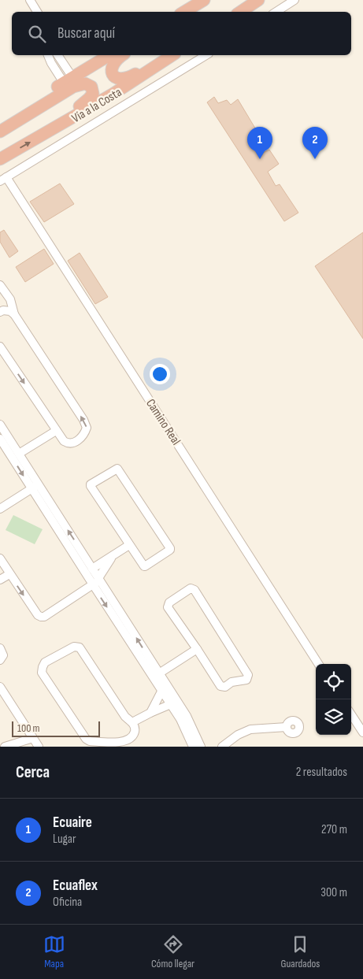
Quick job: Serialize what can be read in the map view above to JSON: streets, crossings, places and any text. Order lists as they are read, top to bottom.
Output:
{
  "streets": {
    "highway": ["Vía a la Costa"],
    "street": ["Camino Real"]
  },
  "crossings": [
    ["Vía a la Costa", "Camino Real"]
  ],
  "scale_bar": "100 m",
  "page": {
    "search": "Buscar aquí",
    "pins": ["1", "2"],
    "scale": "100 m",
    "heading": ["Cerca", "2 resultados"],
    "list": [
      {
        "mark": "1",
        "name": "Ecuaire",
        "note": "Lugar",
        "value": "270 m"
      },
      {
        "mark": "2",
        "name": "Ecuaflex",
        "note": "Oficina",
        "value": "300 m"
      }
    ],
    "nav": ["Mapa", "Cómo llegar", "Guardados"]
  }
}
